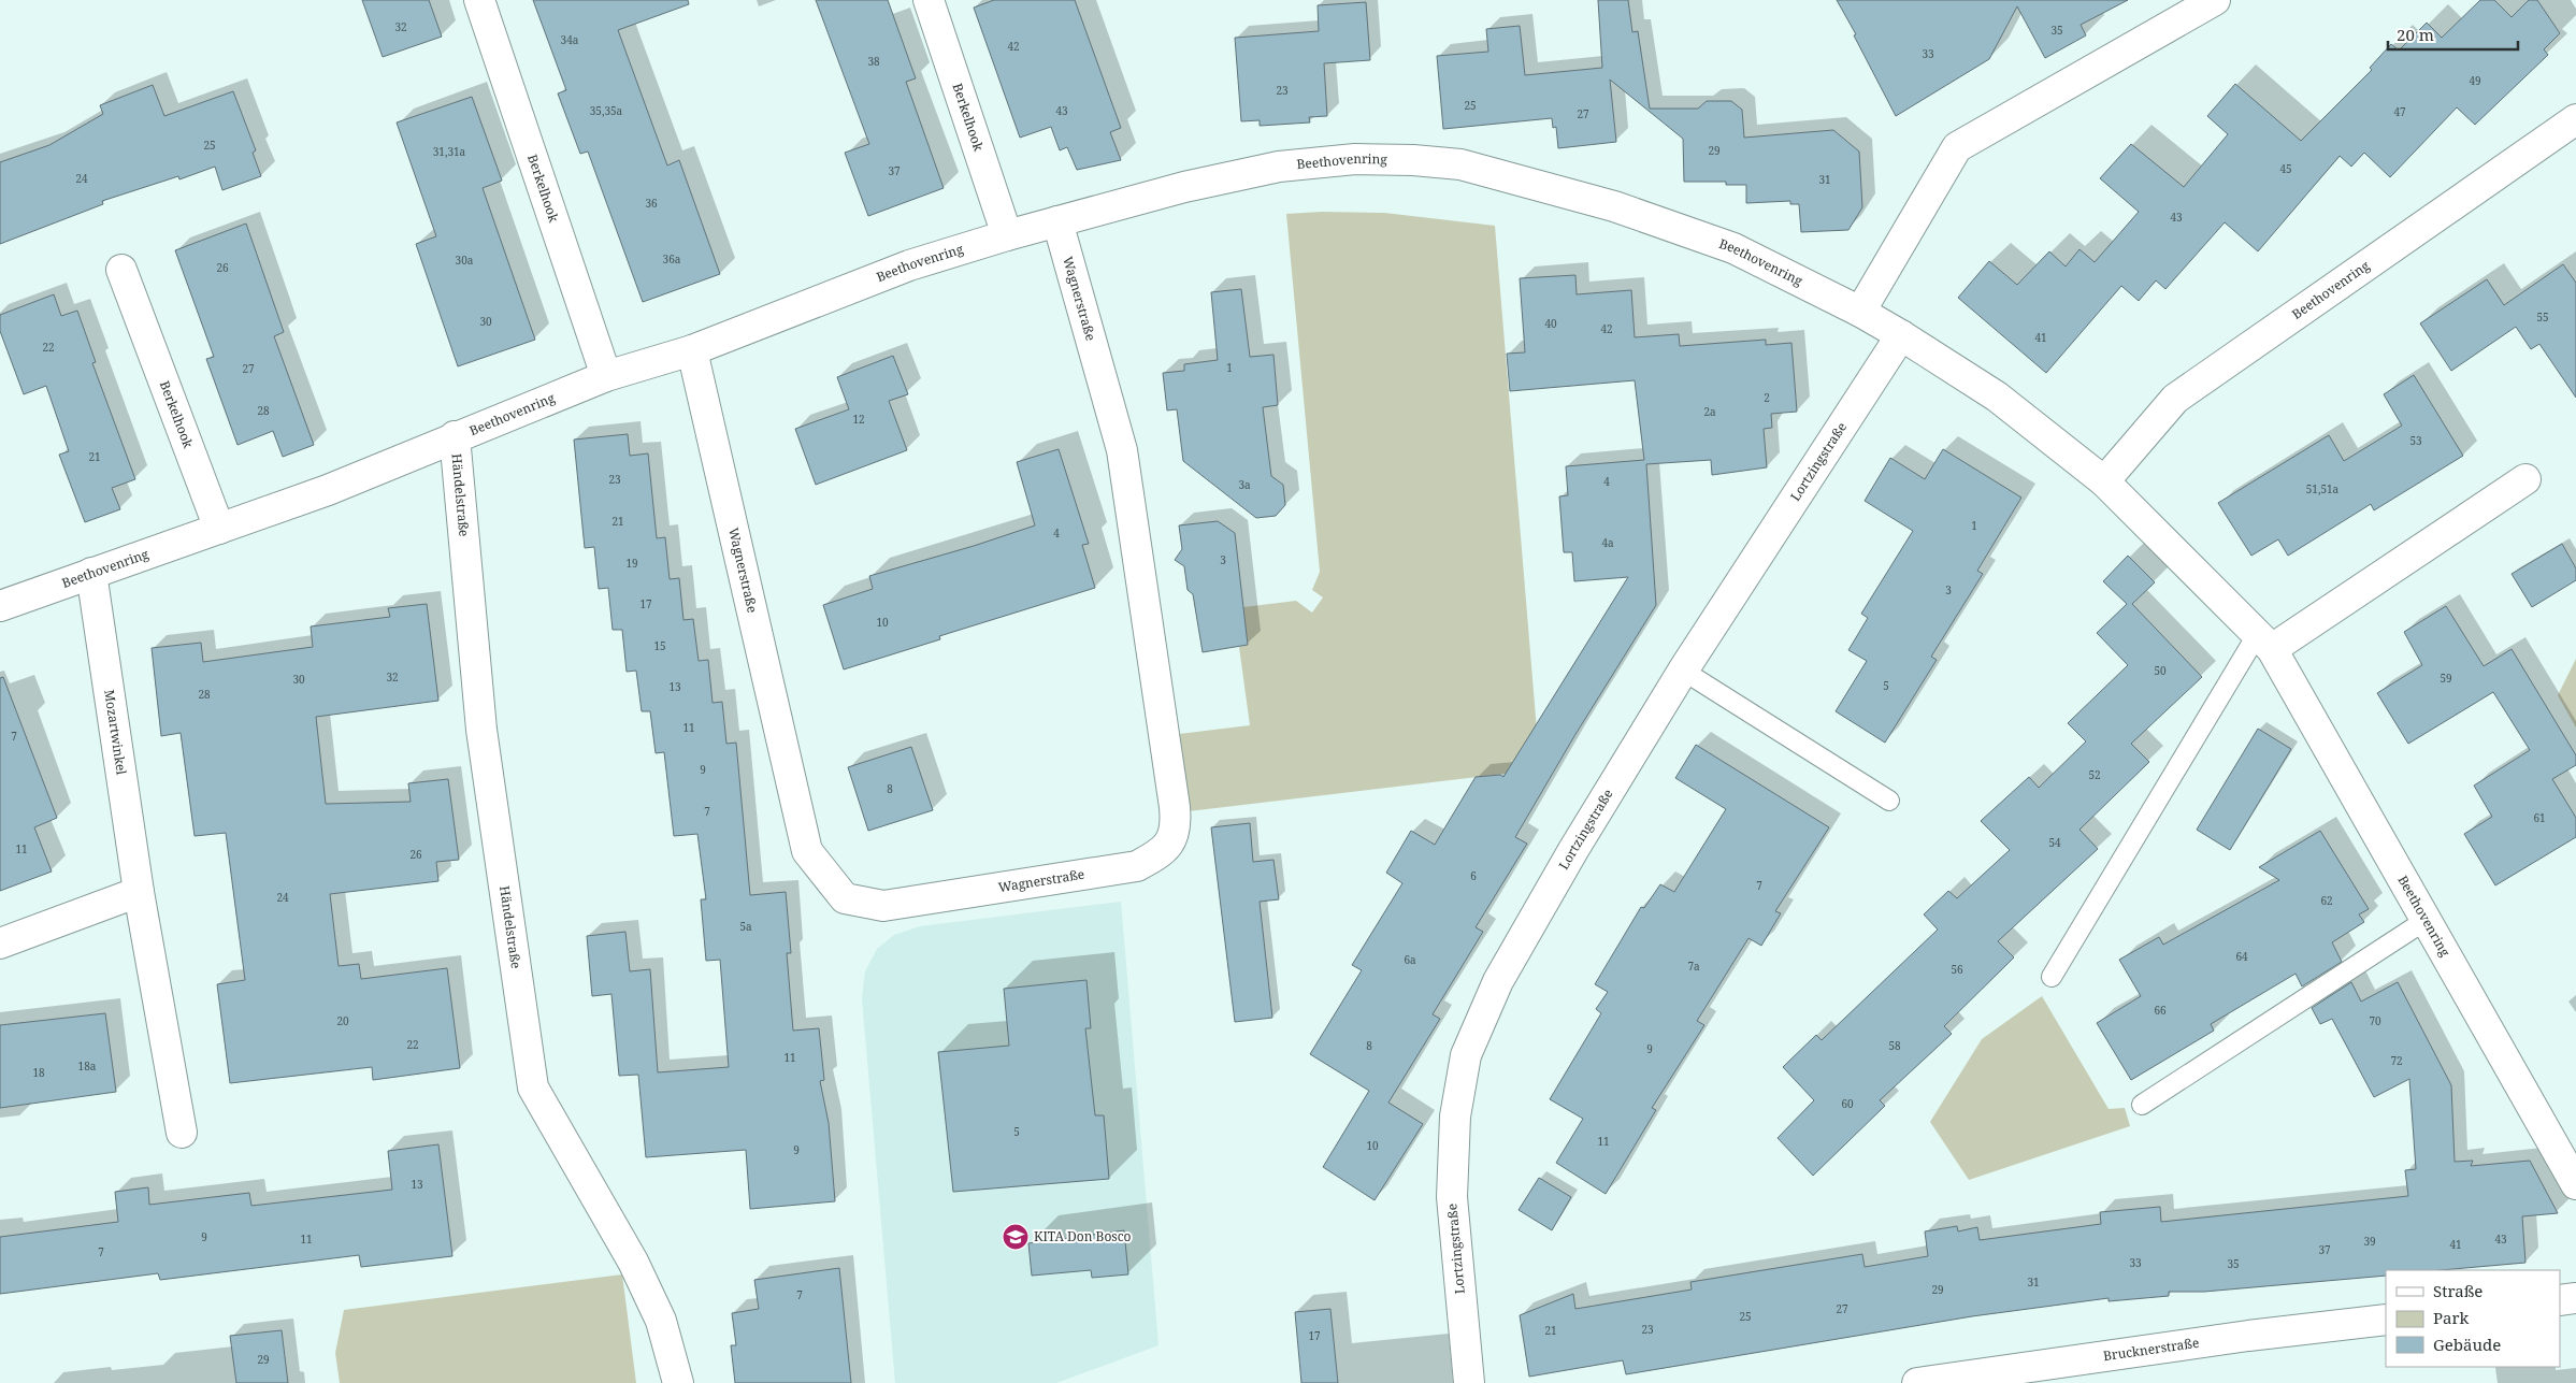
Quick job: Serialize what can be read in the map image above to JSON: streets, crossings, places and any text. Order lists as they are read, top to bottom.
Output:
{
  "streets": {
    "street": [
      "Berkelhook",
      "Beethovenring",
      "Wagnerstraße",
      "Lortzingstraße",
      "Händelstraße",
      "Mozartwinkel",
      "Brucknerstraße"
    ]
  },
  "crossings": [
    ["Berkelhook", "Beethovenring"],
    ["Beethovenring", "Wagnerstraße"],
    ["Beethovenring", "Lortzingstraße"],
    ["Beethovenring", "Händelstraße"],
    ["Beethovenring", "Mozartwinkel"]
  ],
  "places": {
    "school or university": ["KITA Don Bosco"]
  },
  "house_numbers": [
    "32",
    "35",
    "34a",
    "42",
    "33",
    "38",
    "49",
    "23",
    "25",
    "35,35a",
    "43",
    "47",
    "27",
    "25",
    "29",
    "31,31a",
    "45",
    "37",
    "24",
    "31",
    "36",
    "43",
    "36a",
    "30a",
    "26",
    "55",
    "30",
    "40",
    "42",
    "41",
    "22",
    "1",
    "27",
    "2",
    "28",
    "2a",
    "12",
    "53",
    "21",
    "23",
    "4",
    "3a",
    "51,51a",
    "21",
    "1",
    "4",
    "4a",
    "3",
    "19",
    "3",
    "17",
    "10",
    "15",
    "50",
    "32",
    "59",
    "30",
    "5",
    "13",
    "28",
    "11",
    "7",
    "9",
    "52",
    "8",
    "7",
    "61",
    "54",
    "11",
    "26",
    "6",
    "7",
    "24",
    "62",
    "5a",
    "64",
    "6a",
    "7a",
    "56",
    "66",
    "20",
    "70",
    "22",
    "8",
    "58",
    "9",
    "11",
    "72",
    "18a",
    "18",
    "60",
    "5",
    "11",
    "10",
    "9",
    "13",
    "9",
    "11",
    "43",
    "39",
    "41",
    "37",
    "7",
    "33",
    "35",
    "31",
    "29",
    "7",
    "27",
    "25",
    "23",
    "21",
    "17",
    "29"
  ],
  "legend": ["Straße", "Park", "Gebäude"],
  "scale_bar": "20 m"
}
